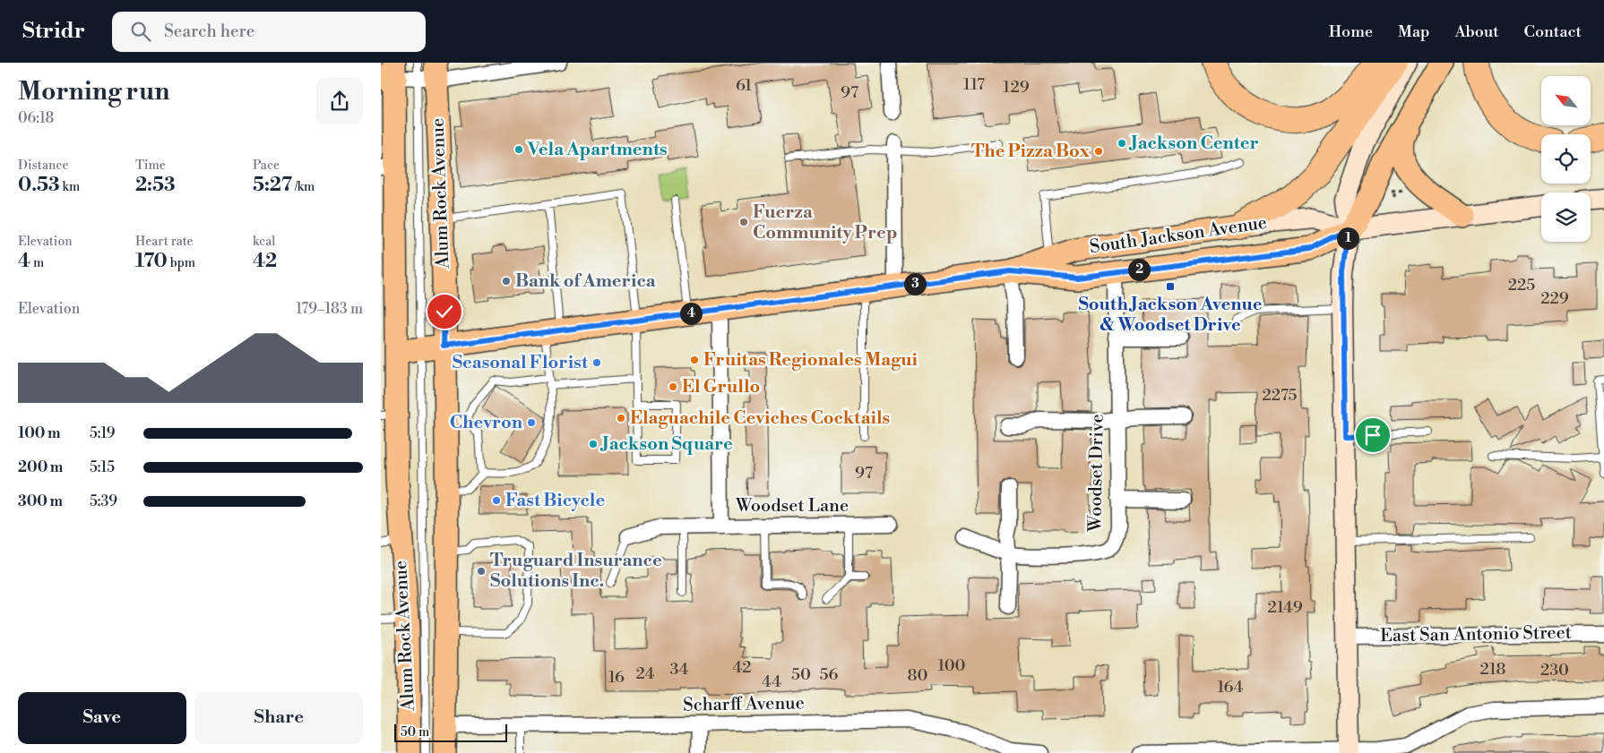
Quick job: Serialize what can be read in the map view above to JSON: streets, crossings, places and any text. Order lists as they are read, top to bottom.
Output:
{
  "streets": {
    "main road": ["Alum Rock Avenue", "South Jackson Avenue"],
    "street": [
      "Woodset Drive",
      "Woodset Lane",
      "East San Antonio Street",
      "Scharff Avenue"
    ]
  },
  "crossings": [
    ["Alum Rock Avenue", "South Jackson Avenue"],
    ["Alum Rock Avenue", "Scharff Avenue"],
    ["South Jackson Avenue", "Woodset Drive"],
    ["South Jackson Avenue", "Woodset Lane"]
  ],
  "places": {
    "other": [
      "Jackson Center",
      "Vela Apartments",
      "The Pizza Box",
      "Fuerza Community Prep",
      "Bank of America",
      "Fruitas Regionales Magui",
      "Seasonal Florist",
      "El Grullo",
      "Elaguachile Ceviches Cocktails",
      "Chevron",
      "Jackson Square",
      "Fast Bicycle",
      "Truguard Insurance Solutions Inc."
    ],
    "transit": ["South Jackson Avenue & Woodset Drive"]
  },
  "house_numbers": [
    "117",
    "61",
    "129",
    "97",
    "225",
    "229",
    "2275",
    "97",
    "2149",
    "100",
    "42",
    "34",
    "218",
    "230",
    "24",
    "50",
    "56",
    "80",
    "16",
    "44",
    "164"
  ],
  "scale_bar": "50 m",
  "north": "top left",
  "page": {
    "header": "Stridr",
    "search": "Search here",
    "nav": [
      "Home",
      "Map",
      "About",
      "Contact"
    ],
    "heading": ["Morning run", "06:18"],
    "stats": [
      ["Distance", "0.53 km"],
      ["Time", "2:53"],
      ["Pace", "5:27 /km"],
      ["Elevation", "4 m"],
      ["Heart rate", "170 bpm"],
      ["kcal", "42"]
    ],
    "pins": [
      "1",
      "2",
      "3",
      "4"
    ],
    "chart": ["Elevation", "179–183 m"],
    "list": [
      {
        "name": "100 m",
        "note": "5:19"
      },
      {
        "name": "200 m",
        "note": "5:15"
      },
      {
        "name": "300 m",
        "note": "5:39"
      }
    ],
    "buttons": ["Save", "Share"],
    "scale": "50 m"
  }
}
